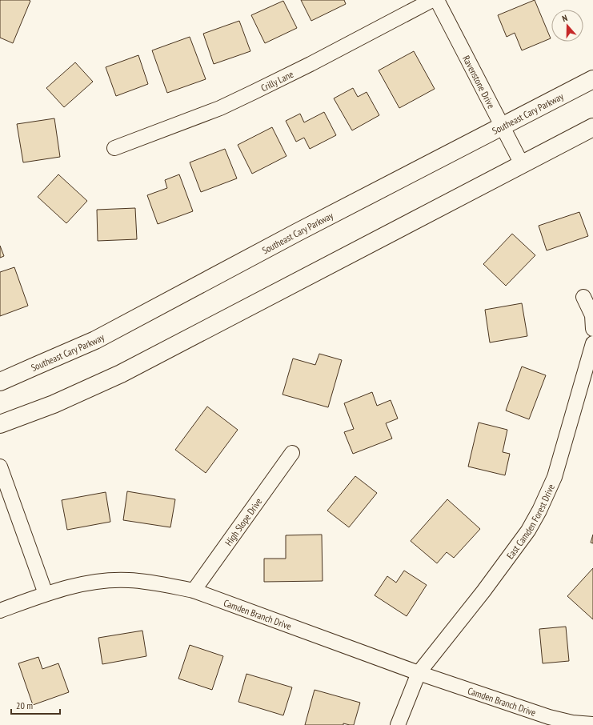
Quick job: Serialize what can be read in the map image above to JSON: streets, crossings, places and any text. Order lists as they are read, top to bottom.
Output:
{
  "streets": {
    "main road": ["Southeast Cary Parkway"],
    "street": [
      "Crilly Lane",
      "Ravenstone Drive",
      "East Camden Forest Drive",
      "High Slope Drive",
      "Camden Branch Drive"
    ]
  },
  "crossings": [
    ["Ravenstone Drive", "Southeast Cary Parkway"],
    ["East Camden Forest Drive", "Camden Branch Drive"],
    ["High Slope Drive", "Camden Branch Drive"]
  ],
  "scale_bar": "20 m",
  "north": "top"
}
